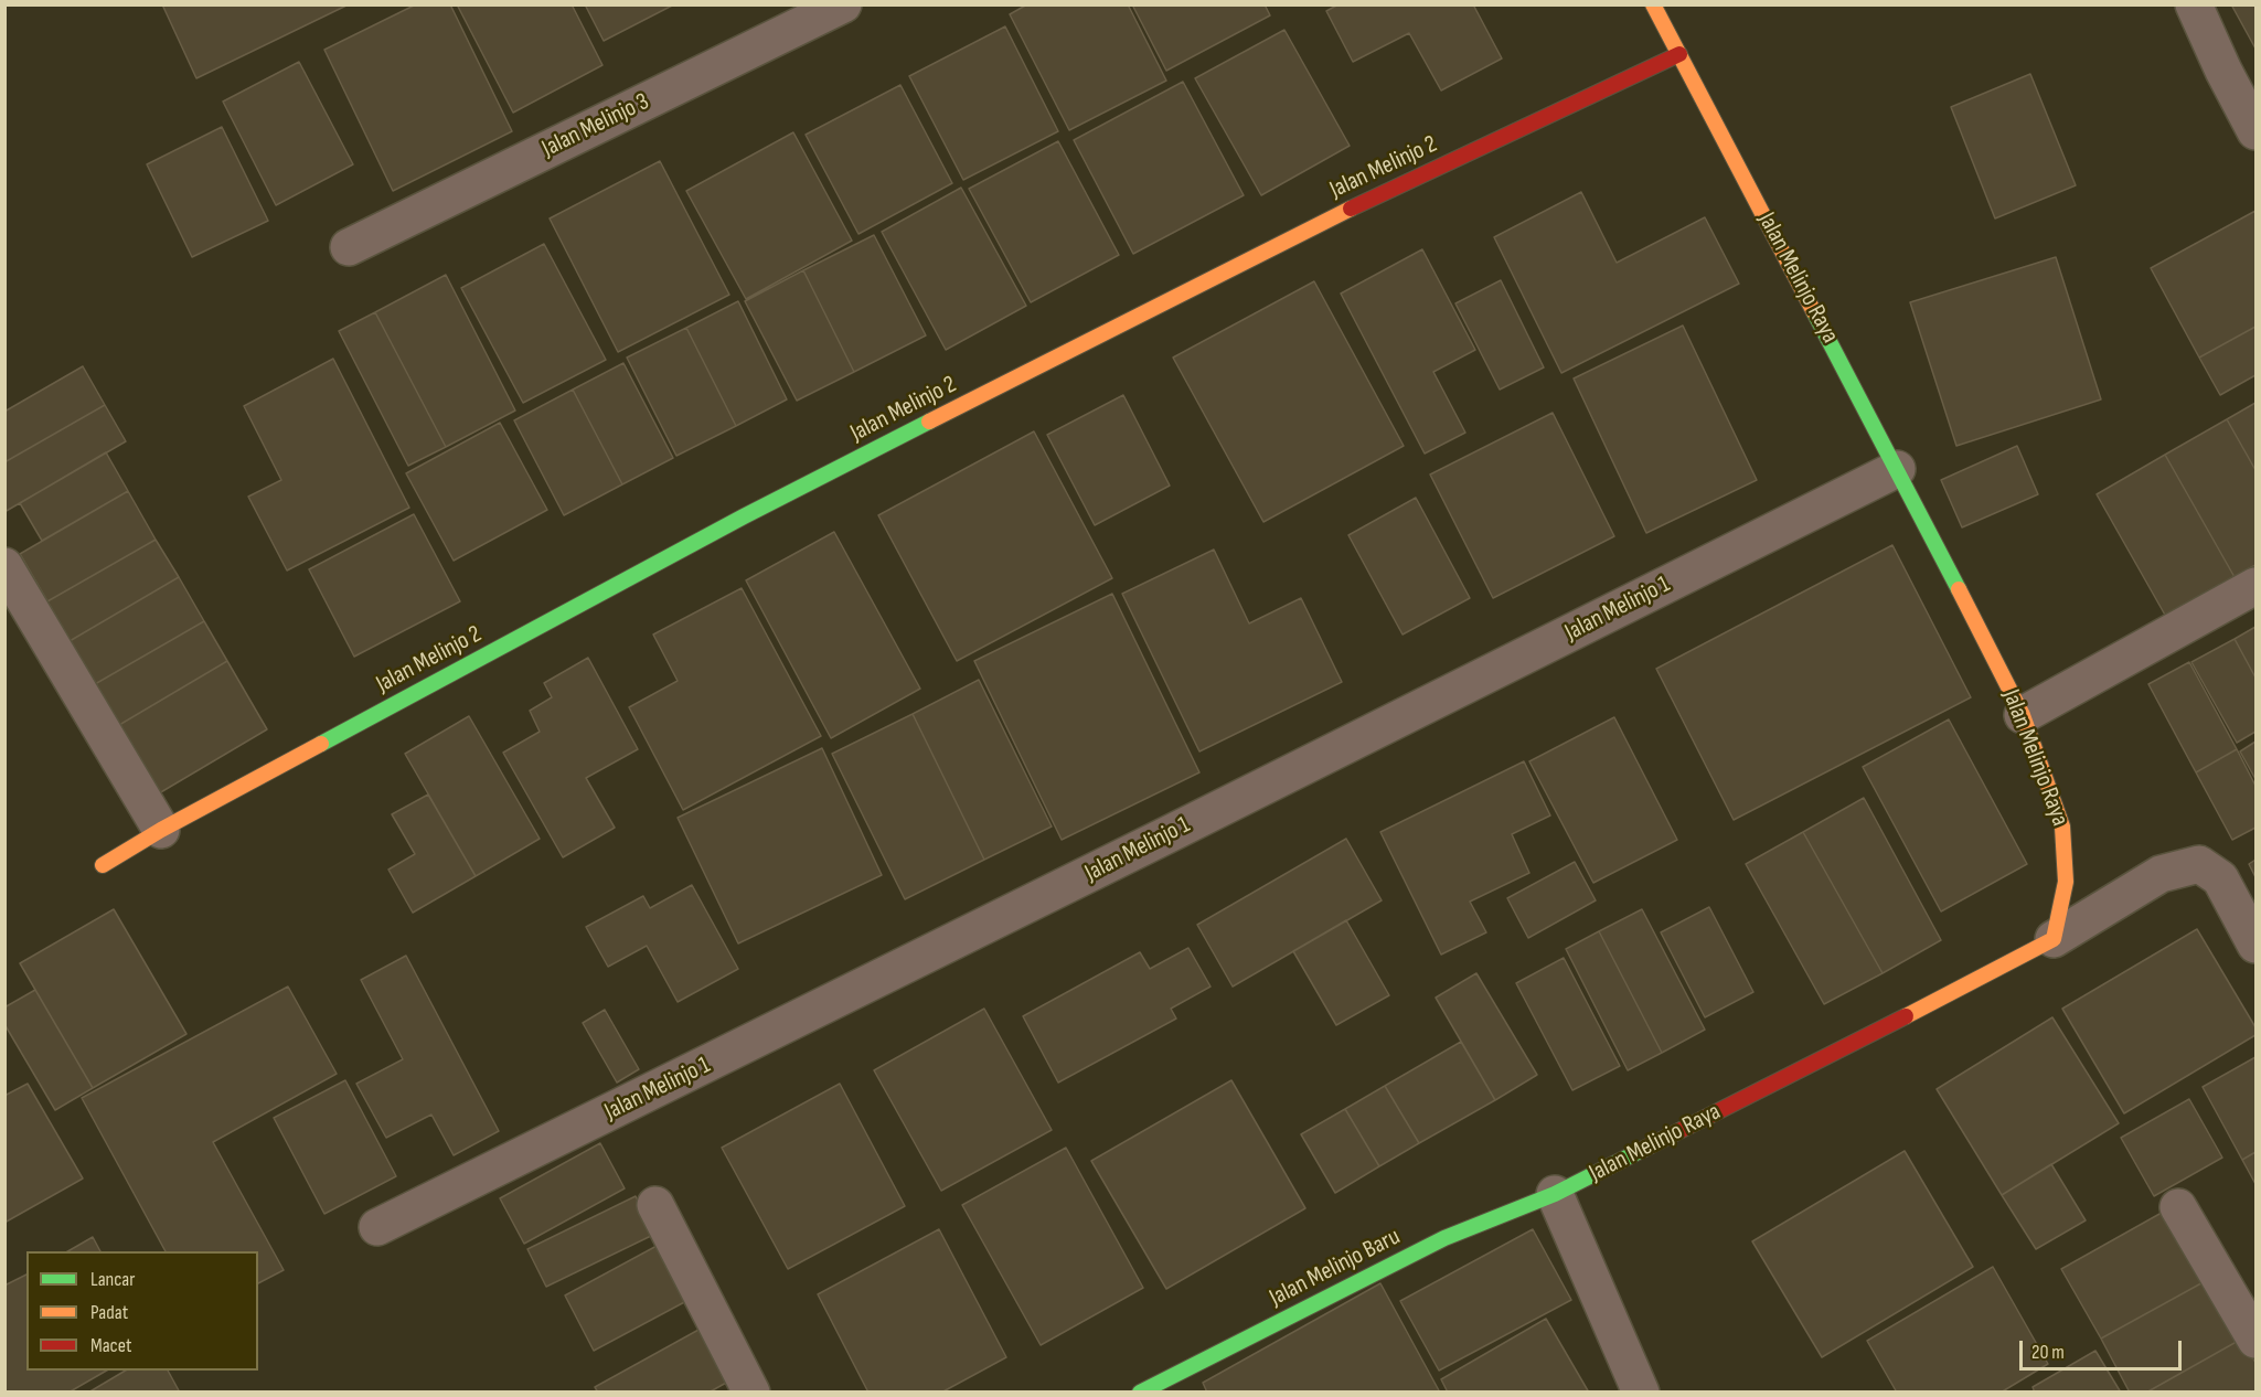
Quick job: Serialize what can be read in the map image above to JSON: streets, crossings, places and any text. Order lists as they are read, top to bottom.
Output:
{
  "streets": {
    "street": [
      "Jalan Melinjo 3",
      "Jalan Melinjo 2",
      "Jalan Melinjo Raya",
      "Jalan Melinjo 1",
      "Jalan Melinjo Baru"
    ]
  },
  "crossings": [
    ["Jalan Melinjo 2", "Jalan Melinjo Raya"],
    ["Jalan Melinjo Raya", "Jalan Melinjo 1"],
    ["Jalan Melinjo Raya", "Jalan Melinjo Baru"]
  ],
  "legend": ["Lancar", "Padat", "Macet"],
  "scale_bar": "20 m"
}
